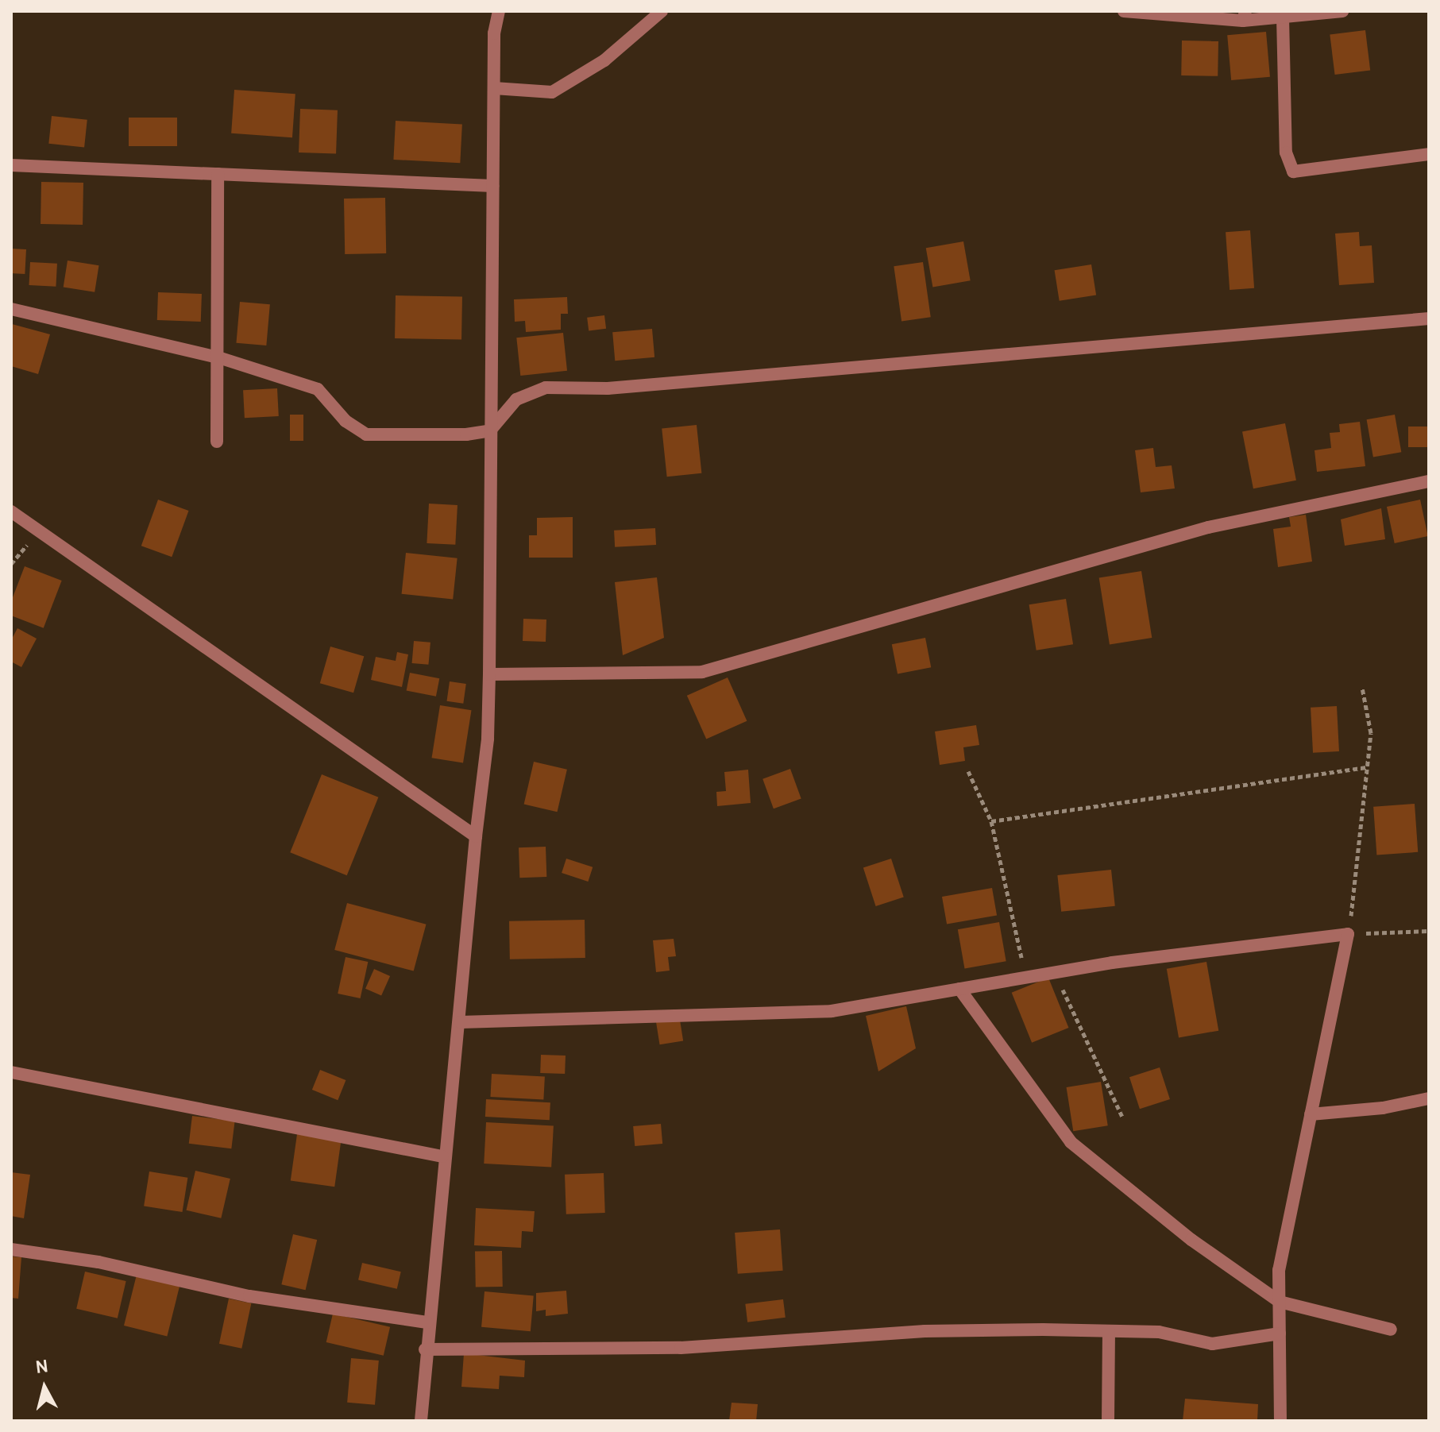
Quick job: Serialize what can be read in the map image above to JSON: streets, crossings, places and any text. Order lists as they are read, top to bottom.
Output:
{
  "north": "top"
}
